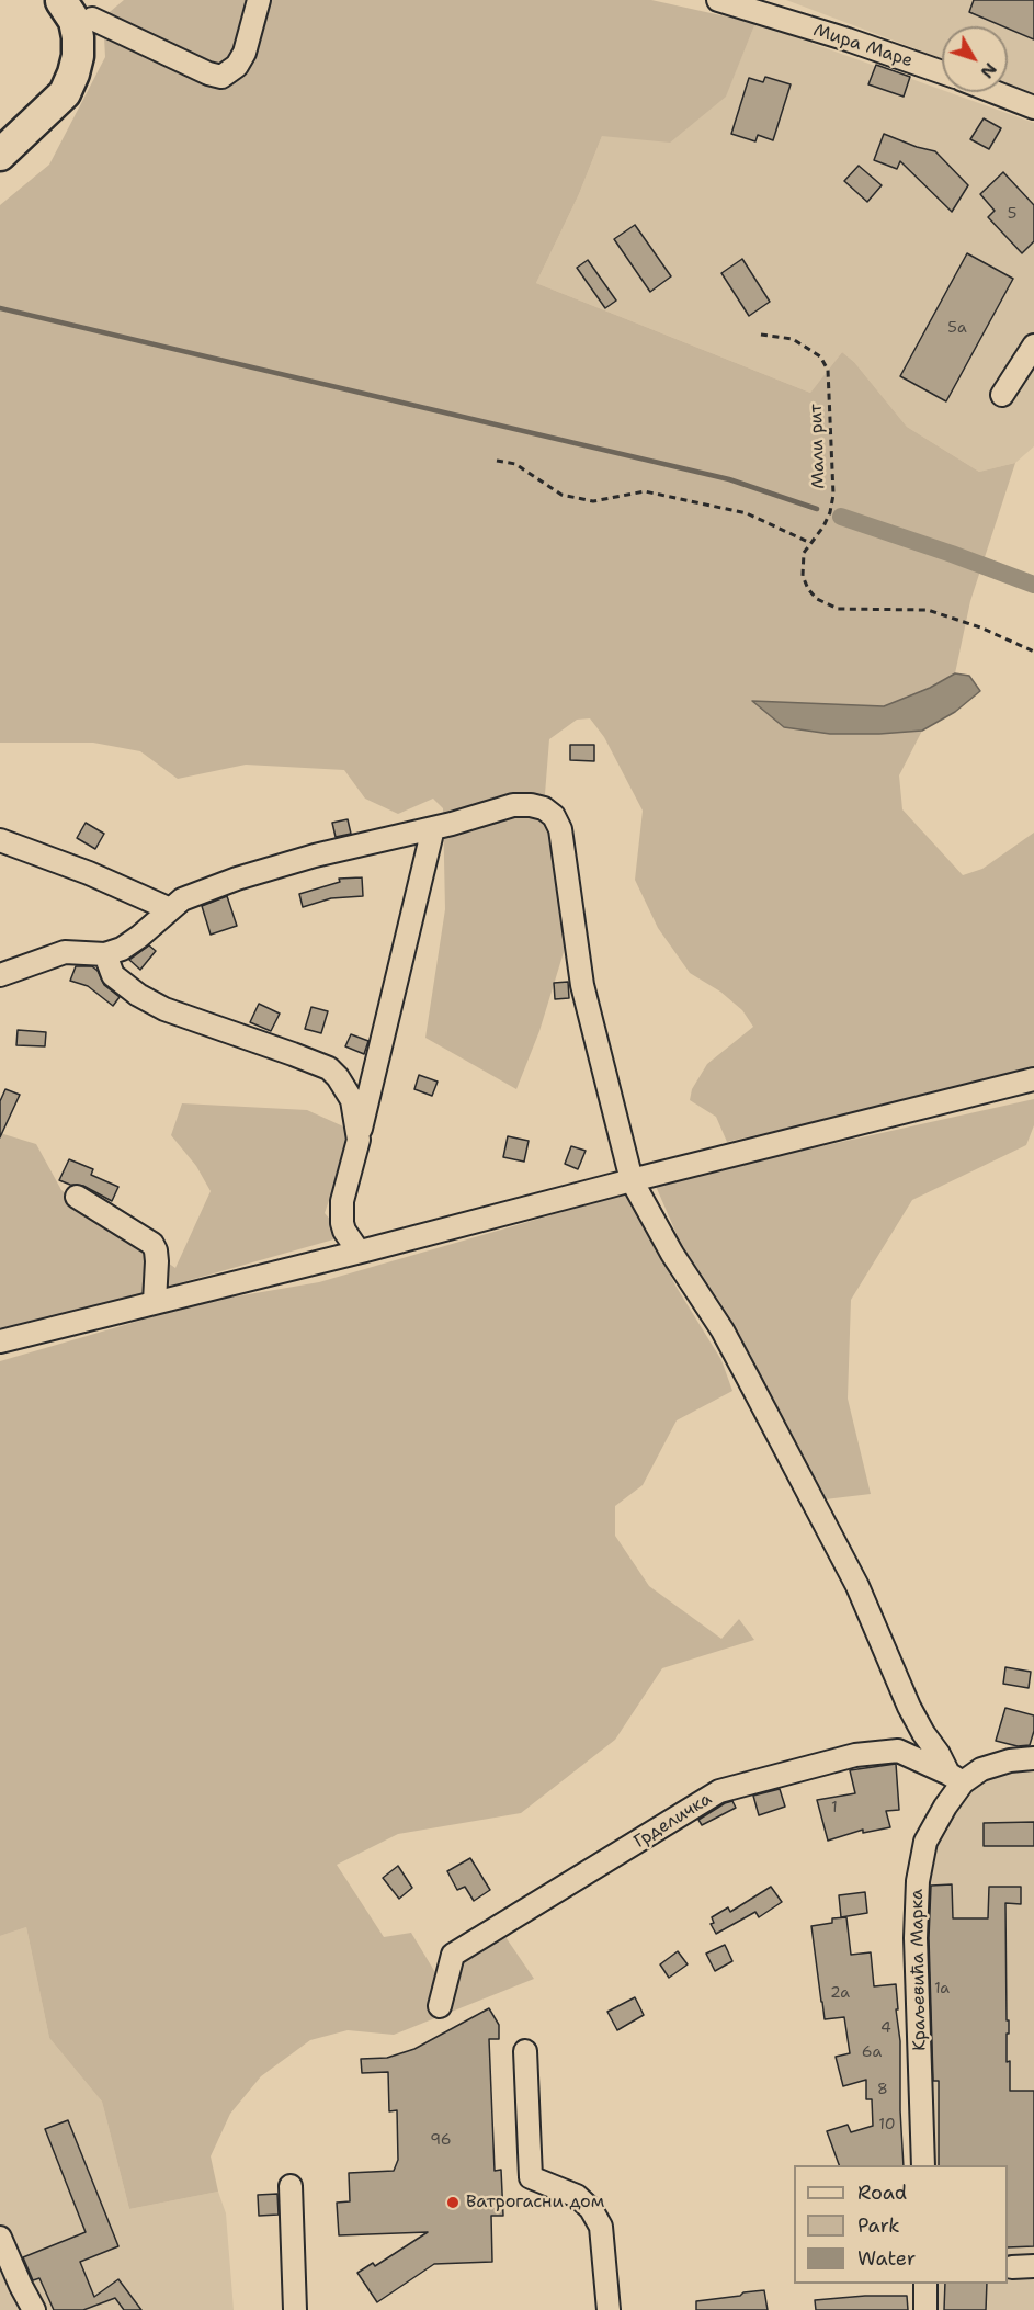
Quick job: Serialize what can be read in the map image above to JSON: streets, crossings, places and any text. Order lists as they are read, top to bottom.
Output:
{
  "streets": {
    "street": ["Мира Маре", "Грделичка", "Краљевића Марка"],
    "path": ["Мали рит"]
  },
  "crossings": [
    ["Грделичка", "Краљевића Марка"]
  ],
  "places": ["Ватрогасни дом"],
  "house_numbers": [
    "5",
    "5a",
    "1",
    "1a",
    "2a",
    "4",
    "6a",
    "8",
    "10",
    "96"
  ],
  "legend": ["Road", "Park", "Water"],
  "north": "bottom right"
}
